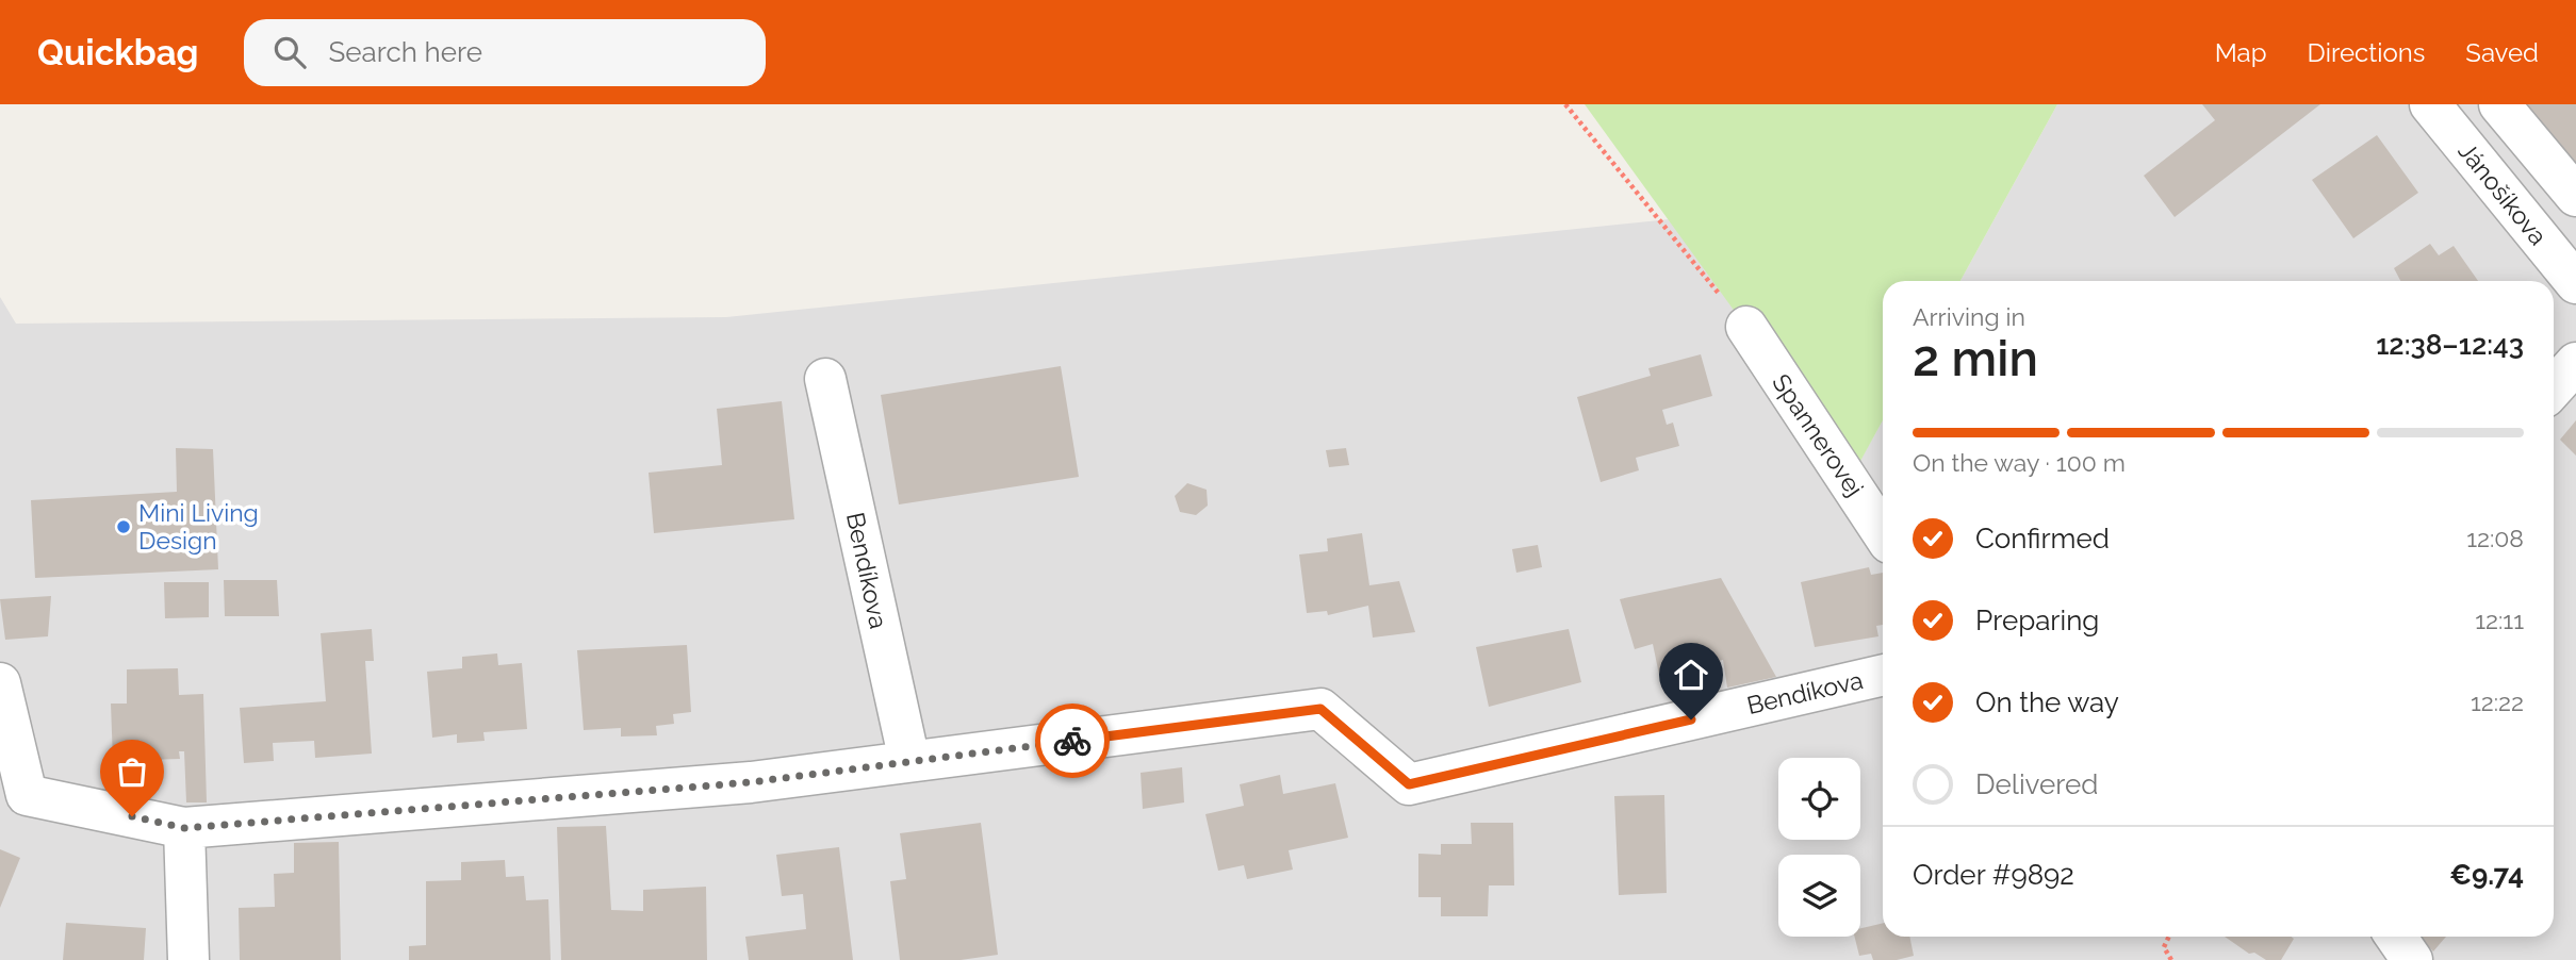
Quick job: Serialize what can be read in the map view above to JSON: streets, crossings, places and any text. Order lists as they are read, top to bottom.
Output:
{
  "streets": {
    "street": ["Jánošíkova", "Spannerovej", "Bendíkova"]
  },
  "places": ["Mini Living Design"],
  "page": {
    "header": "Quickbag",
    "search": "Search here",
    "nav": ["Map", "Directions", "Saved"],
    "heading": ["2 min", "Arriving in", "12:38–12:43"],
    "panel": ["Order #9892", "€9.74"],
    "bar": "On the way · 100 m",
    "list": [
      ["Confirmed", "12:08"],
      ["Preparing", "12:11"],
      ["On the way", "12:22"],
      "Delivered"
    ]
  }
}
